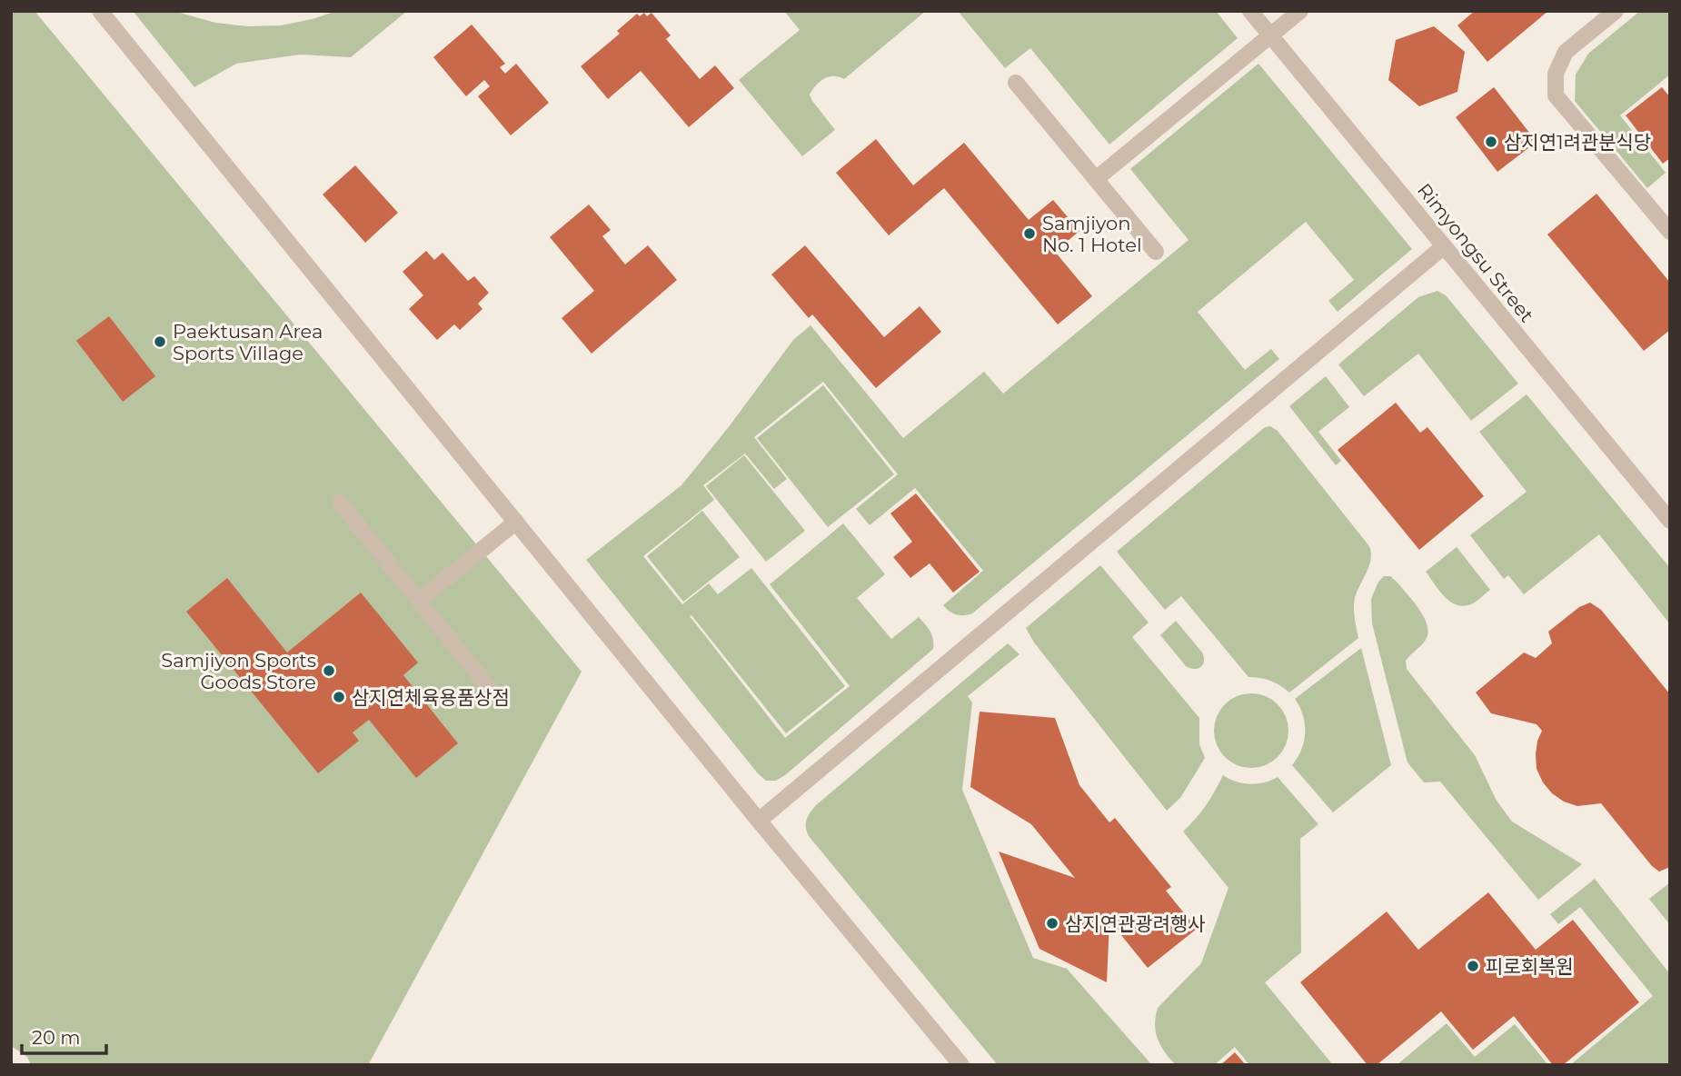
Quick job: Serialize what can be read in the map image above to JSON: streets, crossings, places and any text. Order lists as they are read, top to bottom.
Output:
{
  "streets": {
    "street": ["Rimyongsu Street"]
  },
  "places": [
    "삼지연1려관분식당",
    "Samjiyon No. 1 Hotel",
    "Paektusan Area Sports Village",
    "Samjiyon Sports Goods Store",
    "삼지연체육용품상점",
    "삼지연관광려행사",
    "피로회복원"
  ],
  "scale_bar": "20 m"
}
